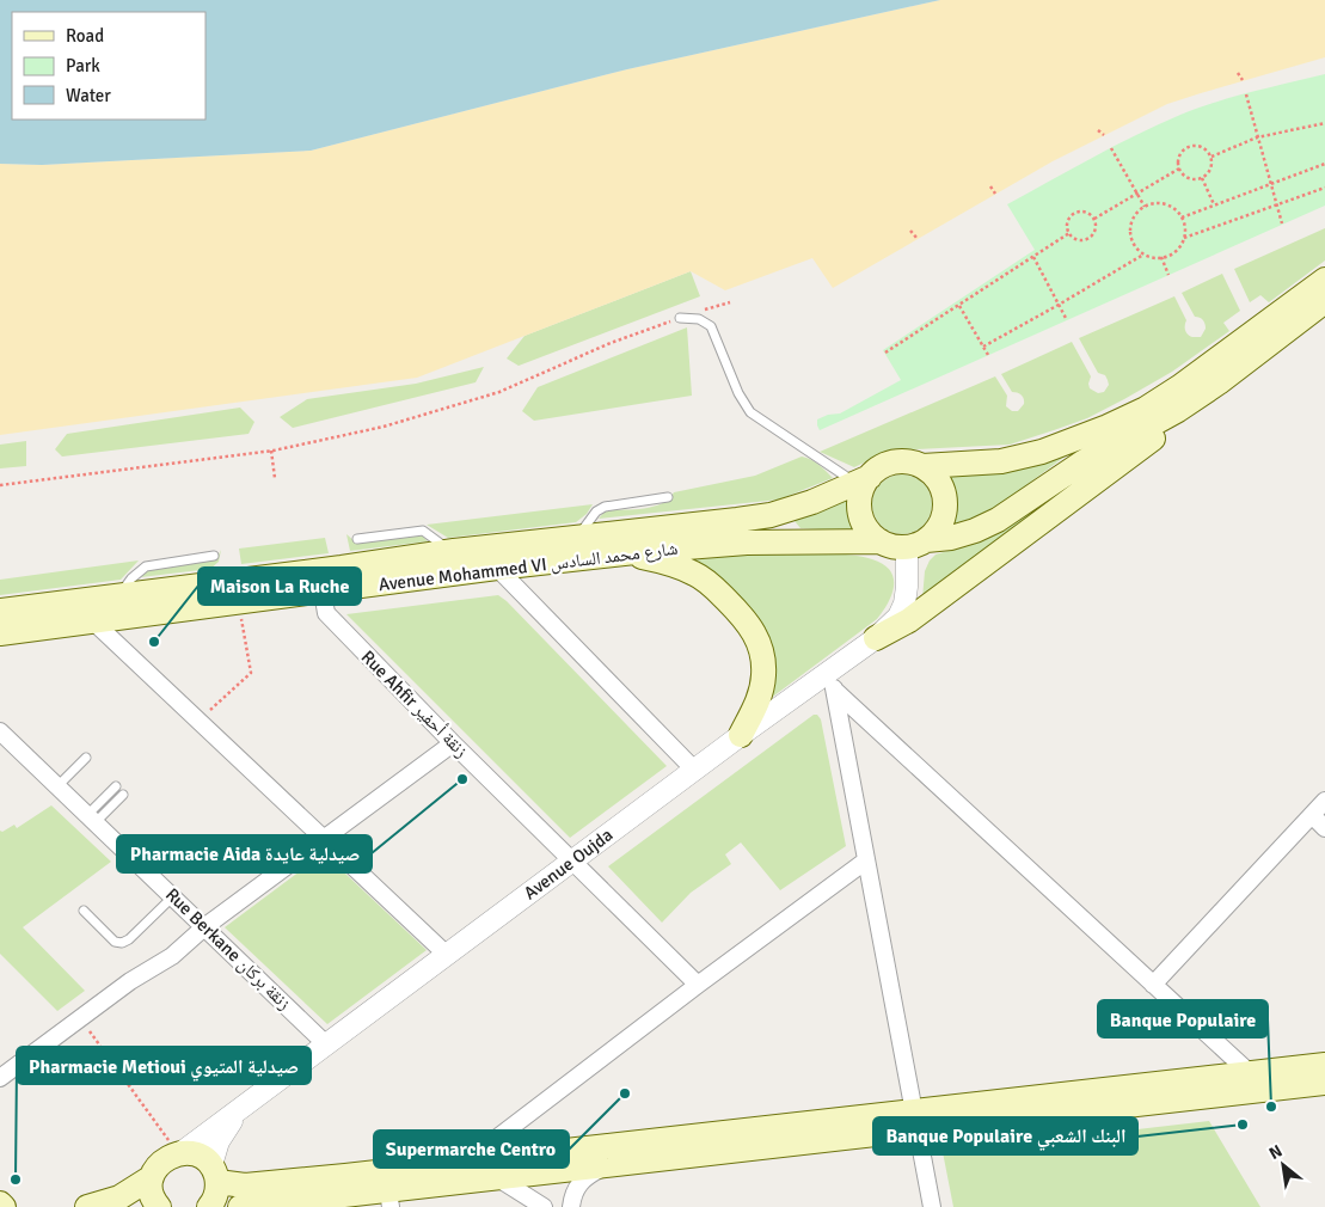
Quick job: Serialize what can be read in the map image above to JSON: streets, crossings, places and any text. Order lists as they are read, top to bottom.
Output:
{
  "streets": {
    "main road": ["Avenue Mohammed VI شارع محمد السادس"],
    "street": ["Rue Ahfir زنقة أحفير", "Avenue Oujda", "Rue Berkane زنقة بركان"]
  },
  "crossings": [
    ["Avenue Mohammed VI شارع محمد السادس", "Rue Ahfir زنقة أحفير"],
    ["Avenue Mohammed VI شارع محمد السادس", "Avenue Oujda"],
    ["Rue Ahfir زنقة أحفير", "Avenue Oujda"],
    ["Avenue Oujda", "Rue Berkane زنقة بركان"]
  ],
  "places": [
    "Maison La Ruche",
    "Pharmacie Aida صيدلية عايدة",
    "Supermarche Centro",
    "Banque Populaire",
    "Banque Populaire البنك الشعبي",
    "Pharmacie Metioui صيدلية المتيوي"
  ],
  "legend": ["Road", "Park", "Water"],
  "north": "top left"
}
